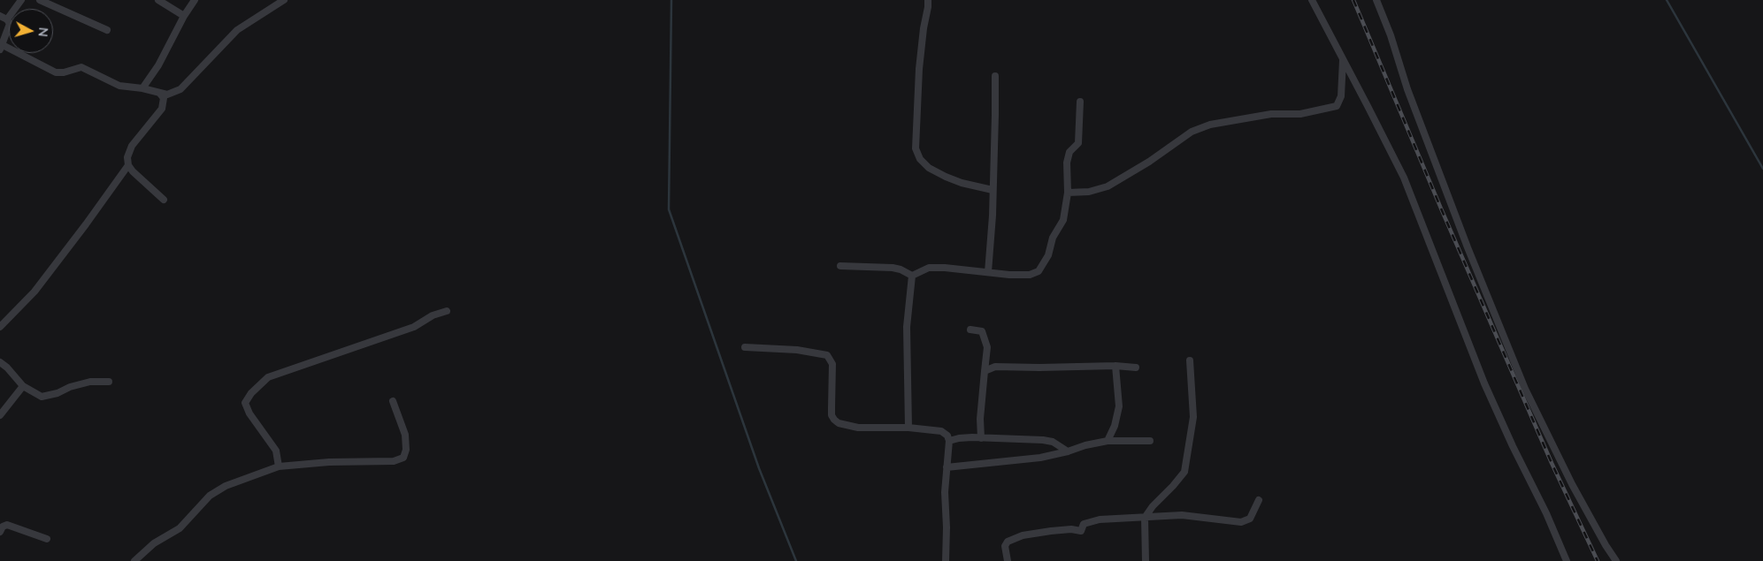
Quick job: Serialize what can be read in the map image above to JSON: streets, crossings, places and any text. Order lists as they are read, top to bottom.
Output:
{
  "north": "right"
}
